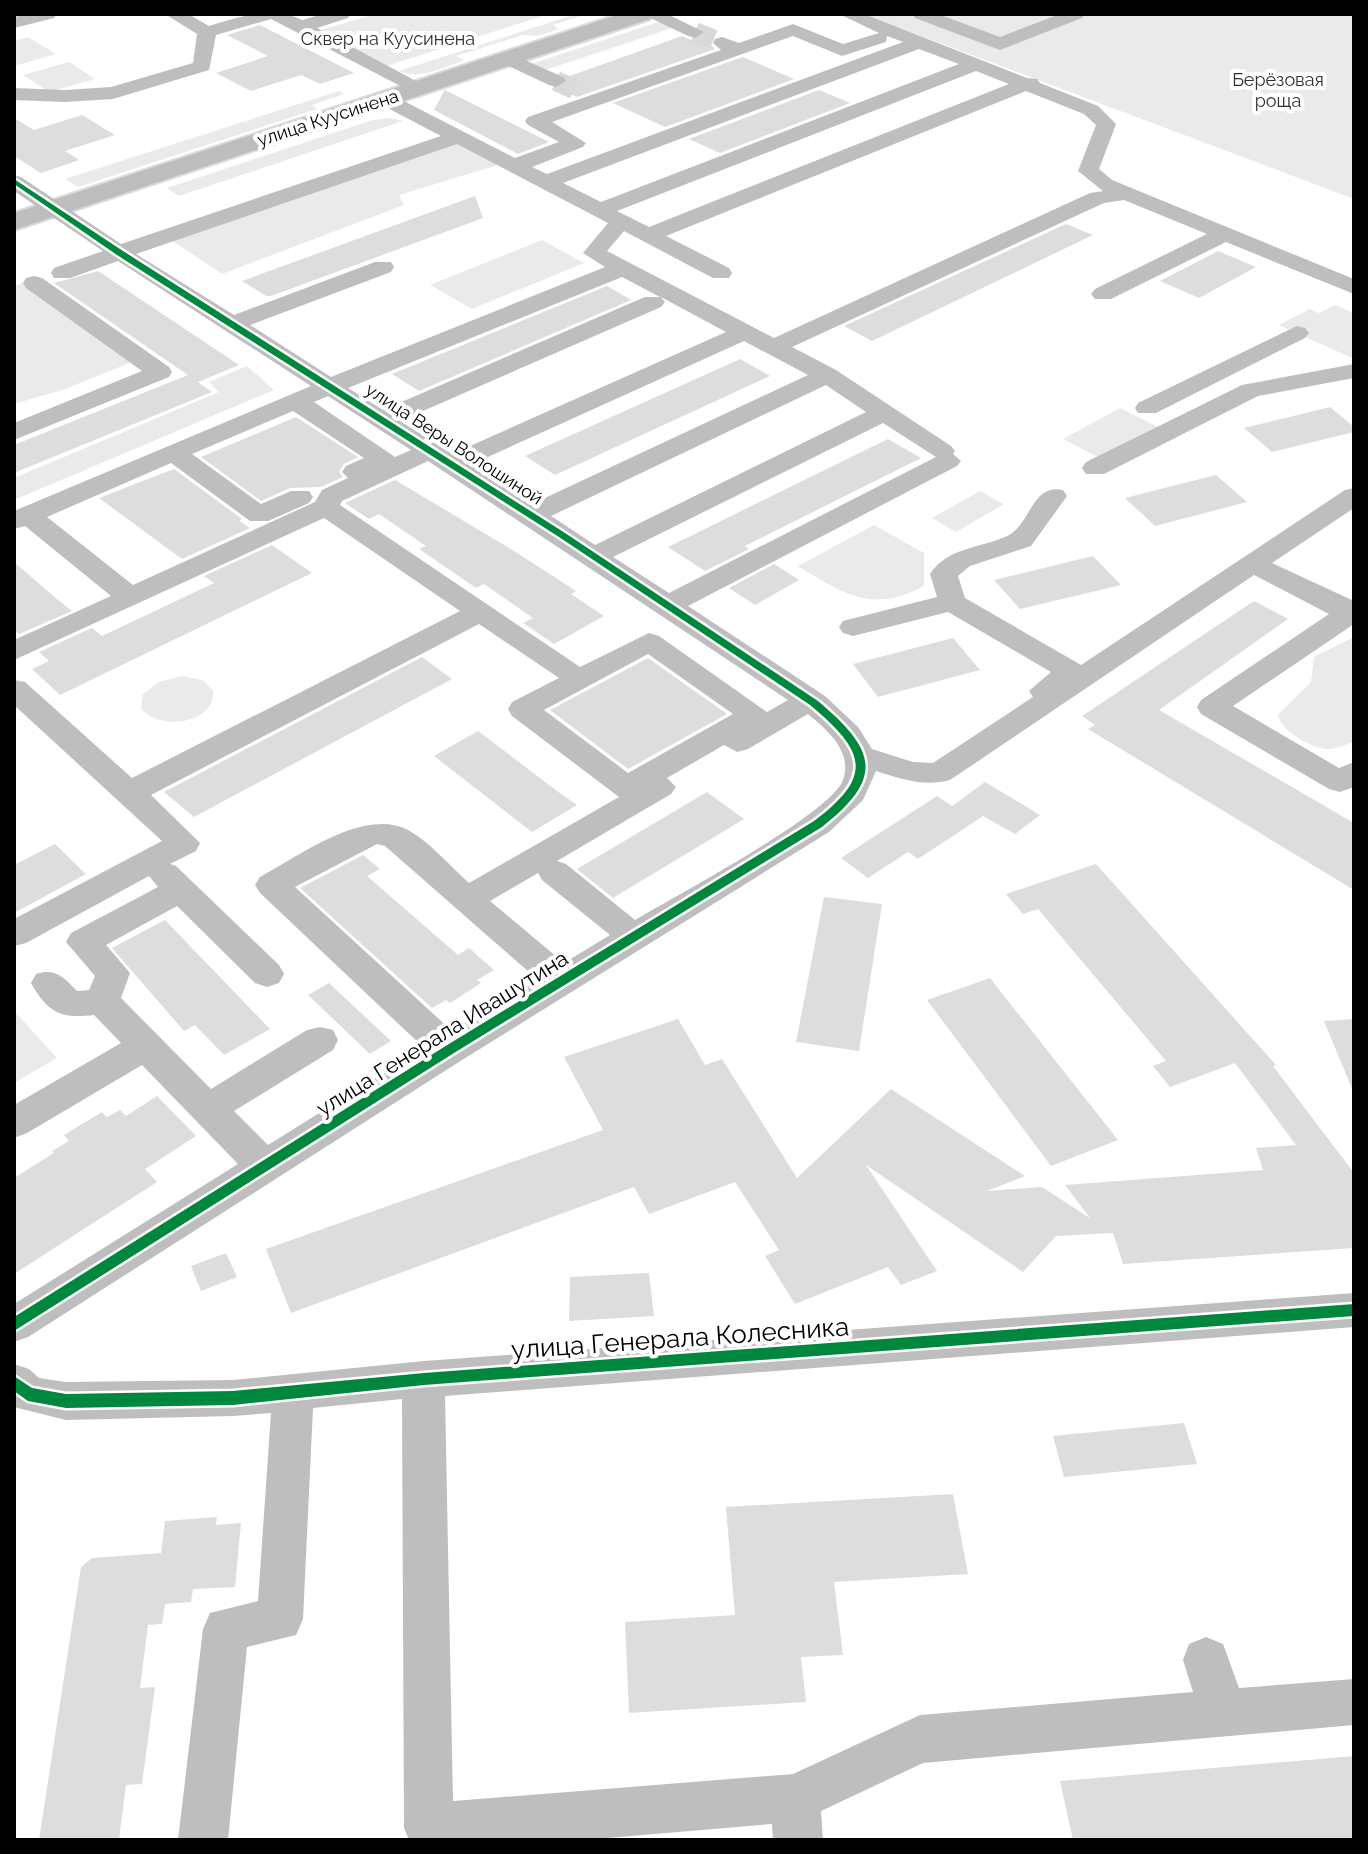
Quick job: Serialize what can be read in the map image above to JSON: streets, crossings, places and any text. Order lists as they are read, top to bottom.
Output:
{
  "streets": {
    "main road": ["улица Куусинена"],
    "street": ["улица Веры Волошиной", "улица Генерала Ивашутина", "улица Генерала Колесника"]
  },
  "crossings": [
    ["улица Куусинена", "улица Веры Волошиной"],
    ["улица Веры Волошиной", "улица Генерала Ивашутина"]
  ],
  "parks": ["Сквер на Куусинена", "Берёзовая роща"]
}
